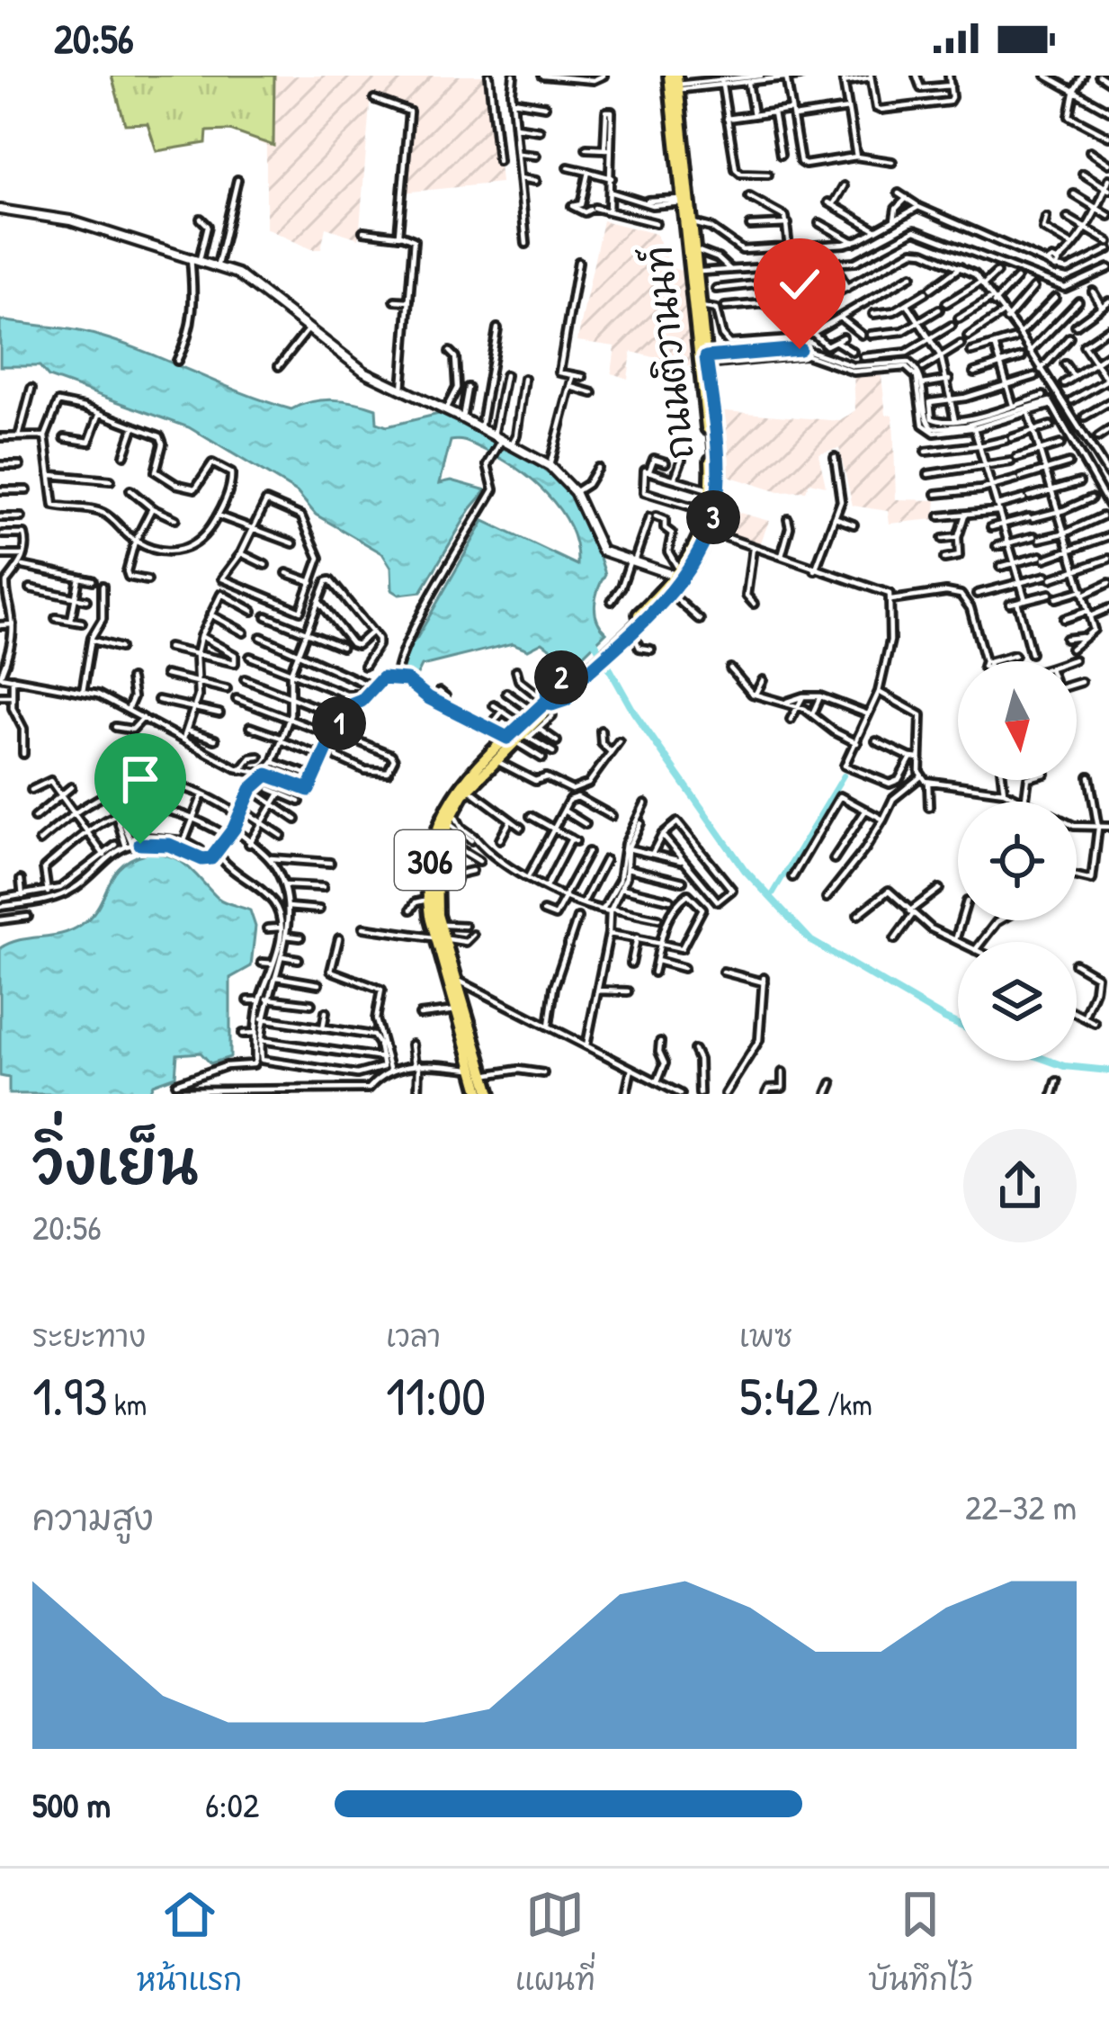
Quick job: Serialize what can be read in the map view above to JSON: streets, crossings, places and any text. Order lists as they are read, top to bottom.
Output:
{
  "streets": {
    "main road": ["ถนนติวานนท์", "306"]
  },
  "north": "bottom",
  "page": {
    "status": "20:56",
    "pins": ["3", "2", "1"],
    "heading": ["วิ่งเย็น", "20:56"],
    "stats": [
      ["ระยะทาง", "1.93 km"],
      ["เวลา", "11:00"],
      ["เพซ", "5:42 /km"]
    ],
    "chart": ["ความสูง", "22–32 m"],
    "list": [
      {
        "name": "500 m",
        "note": "6:02"
      }
    ],
    "tabs": ["หน้าแรก", "แผนที่", "บันทึกไว้"]
  }
}
